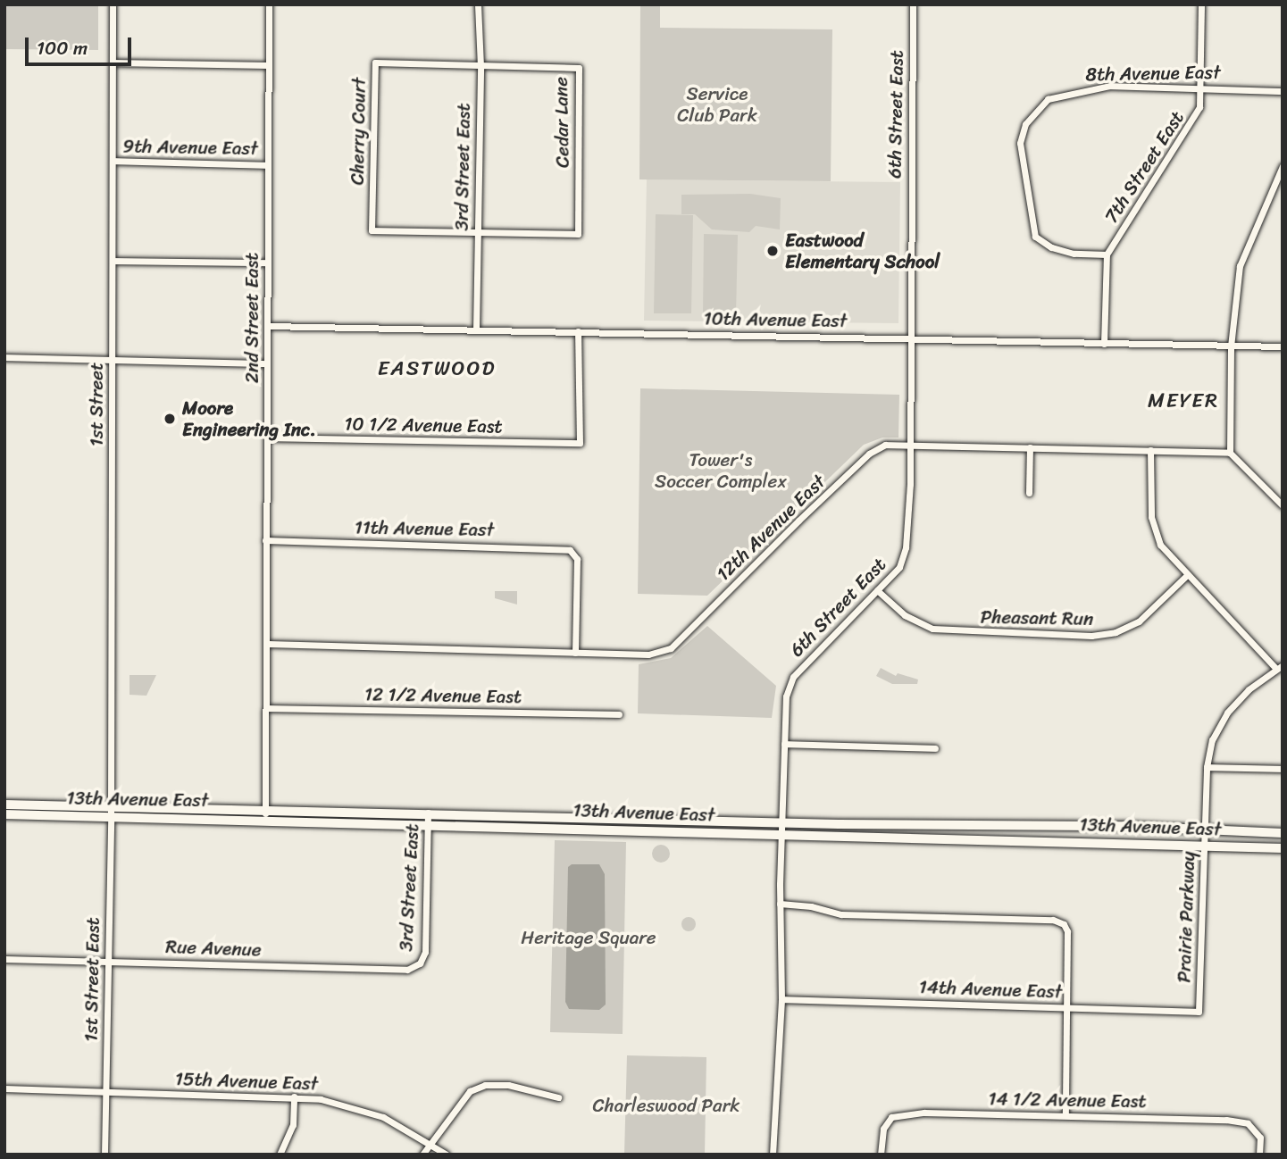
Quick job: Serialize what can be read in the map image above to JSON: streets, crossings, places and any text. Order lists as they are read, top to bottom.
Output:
{
  "streets": {
    "main road": ["13th Avenue East"],
    "street": [
      "8th Avenue East",
      "6th Street East",
      "Cedar Lane",
      "Cherry Court",
      "9th Avenue East",
      "3rd Street East",
      "7th Street East",
      "2nd Street East",
      "10th Avenue East",
      "1st Street",
      "10 1/2 Avenue East",
      "12th Avenue East",
      "11th Avenue East",
      "Pheasant Run",
      "12 1/2 Avenue East",
      "Prairie Parkway",
      "Rue Avenue",
      "1st Street East",
      "14th Avenue East",
      "15th Avenue East",
      "14 1/2 Avenue East"
    ]
  },
  "crossings": [
    ["8th Avenue East", "7th Street East"],
    ["6th Street East", "10th Avenue East"],
    ["6th Street East", "12th Avenue East"],
    ["6th Street East", "Pheasant Run"],
    ["6th Street East", "13th Avenue East"],
    ["6th Street East", "14th Avenue East"],
    ["Cedar Lane", "Cherry Court"],
    ["Cedar Lane", "3rd Street East"],
    ["Cherry Court", "3rd Street East"],
    ["9th Avenue East", "2nd Street East"],
    ["9th Avenue East", "1st Street"],
    ["3rd Street East", "10th Avenue East"],
    ["3rd Street East", "13th Avenue East"],
    ["3rd Street East", "Rue Avenue"],
    ["2nd Street East", "10th Avenue East"],
    ["2nd Street East", "10 1/2 Avenue East"],
    ["2nd Street East", "12th Avenue East"],
    ["2nd Street East", "11th Avenue East"],
    ["2nd Street East", "12 1/2 Avenue East"],
    ["2nd Street East", "13th Avenue East"],
    ["10th Avenue East", "10 1/2 Avenue East"],
    ["1st Street", "13th Avenue East"],
    ["1st Street", "1st Street East"],
    ["12th Avenue East", "11th Avenue East"],
    ["13th Avenue East", "Prairie Parkway"],
    ["13th Avenue East", "1st Street East"],
    ["Prairie Parkway", "14th Avenue East"],
    ["Rue Avenue", "1st Street East"],
    ["1st Street East", "15th Avenue East"]
  ],
  "districts": ["EASTWOOD", "MEYER"],
  "parks": [
    "Service Club Park",
    "Tower's Soccer Complex",
    "Heritage Square",
    "Charleswood Park"
  ],
  "places": ["Eastwood Elementary School", "Moore Engineering Inc."],
  "scale_bar": "100 m"
}
